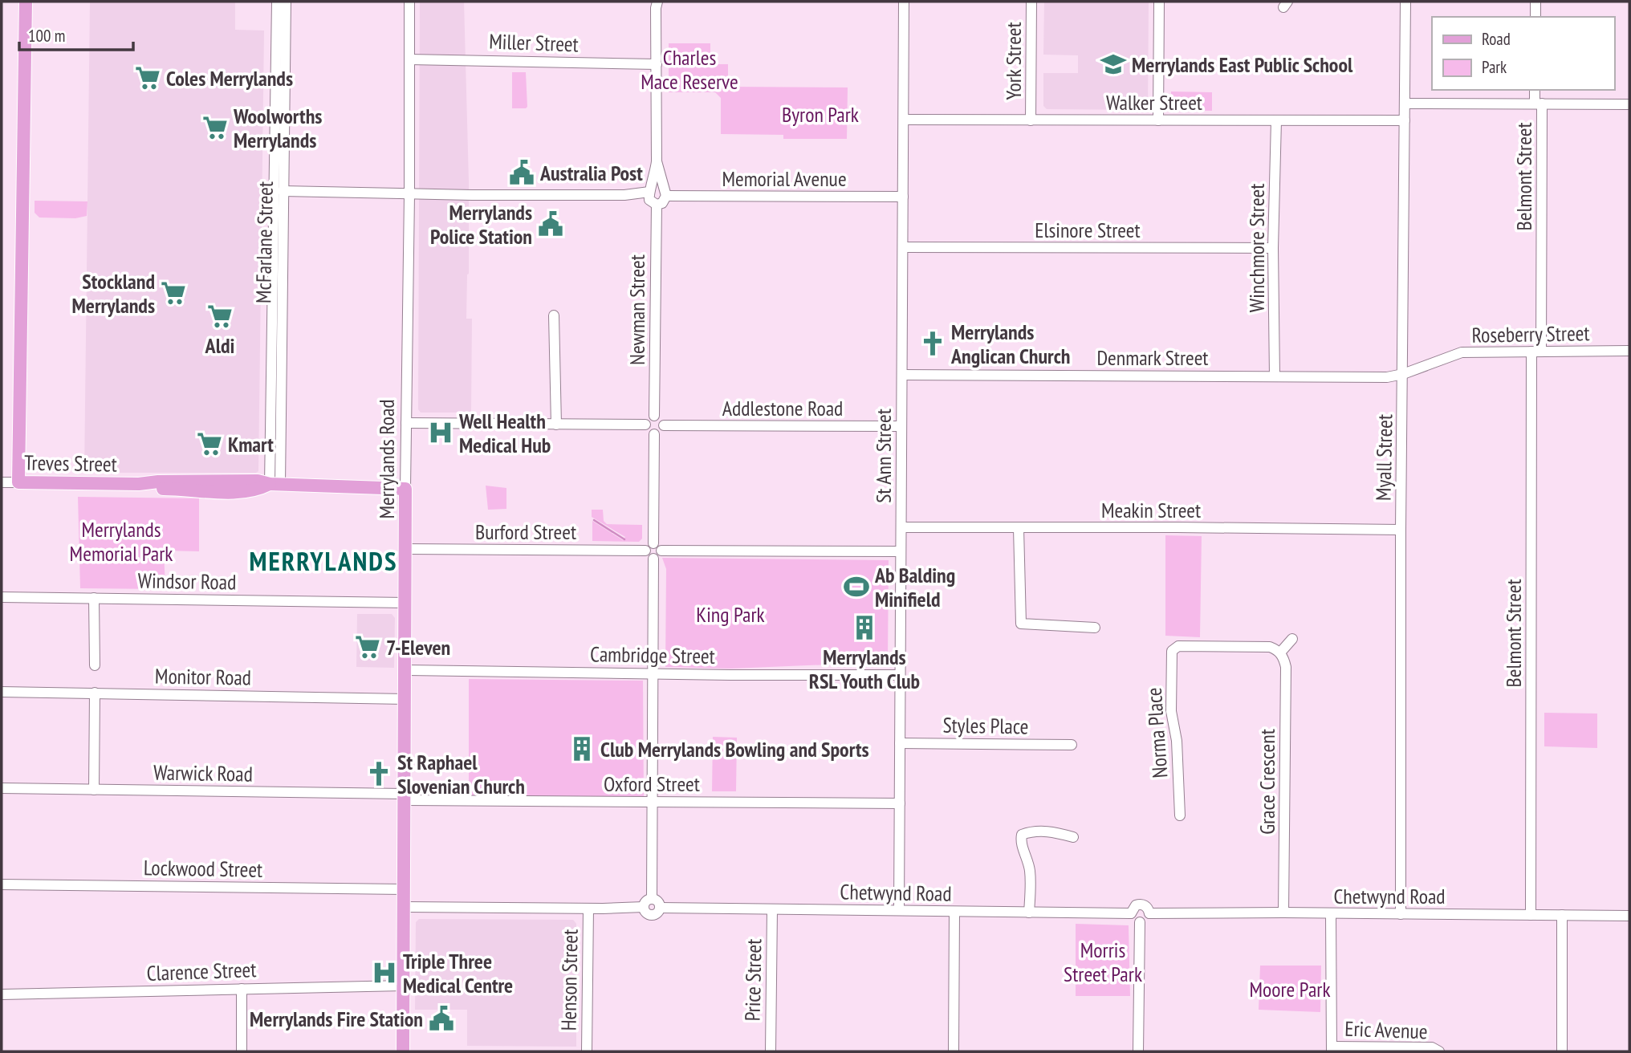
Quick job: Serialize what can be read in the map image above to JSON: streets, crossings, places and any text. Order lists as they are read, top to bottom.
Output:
{
  "streets": {
    "main road": ["Merrylands Road", "Treves Street"],
    "street": [
      "Miller Street",
      "York Street",
      "Walker Street",
      "Belmont Street",
      "Memorial Avenue",
      "Elsinore Street",
      "McFarlane Street",
      "Winchmore Street",
      "Newman Street",
      "Roseberry Street",
      "Denmark Street",
      "Addlestone Road",
      "St Ann Street",
      "Myall Street",
      "Meakin Street",
      "Burford Street",
      "Windsor Road",
      "Cambridge Street",
      "Monitor Road",
      "Styles Place",
      "Norma Place",
      "Warwick Road",
      "Grace Crescent",
      "Oxford Street",
      "Lockwood Street",
      "Chetwynd Road",
      "Clarence Street",
      "Henson Street",
      "Price Street",
      "Eric Avenue"
    ]
  },
  "crossings": [
    ["Miller Street", "Newman Street"],
    ["Miller Street", "Merrylands Road"],
    ["York Street", "Walker Street"],
    ["Walker Street", "Winchmore Street"],
    ["Walker Street", "St Ann Street"],
    ["Walker Street", "Myall Street"],
    ["Belmont Street", "Roseberry Street"],
    ["Belmont Street", "Chetwynd Road"],
    ["Memorial Avenue", "Newman Street"],
    ["Memorial Avenue", "St Ann Street"],
    ["Elsinore Street", "Winchmore Street"],
    ["Elsinore Street", "St Ann Street"],
    ["McFarlane Street", "Treves Street"],
    ["Winchmore Street", "Denmark Street"],
    ["Newman Street", "Addlestone Road"],
    ["Roseberry Street", "Denmark Street"],
    ["Roseberry Street", "Myall Street"],
    ["Denmark Street", "St Ann Street"],
    ["Denmark Street", "Myall Street"],
    ["Addlestone Road", "St Ann Street"],
    ["St Ann Street", "Meakin Street"],
    ["St Ann Street", "Burford Street"],
    ["St Ann Street", "Cambridge Street"],
    ["St Ann Street", "Styles Place"],
    ["St Ann Street", "Oxford Street"],
    ["St Ann Street", "Chetwynd Road"],
    ["Myall Street", "Meakin Street"],
    ["Myall Street", "Chetwynd Road"],
    ["Merrylands Road", "Treves Street"],
    ["Merrylands Road", "Burford Street"],
    ["Merrylands Road", "Windsor Road"],
    ["Merrylands Road", "Cambridge Street"],
    ["Merrylands Road", "Monitor Road"],
    ["Merrylands Road", "Warwick Road"],
    ["Merrylands Road", "Oxford Street"],
    ["Merrylands Road", "Lockwood Street"],
    ["Merrylands Road", "Clarence Street"],
    ["Norma Place", "Grace Crescent"],
    ["Warwick Road", "Oxford Street"],
    ["Grace Crescent", "Chetwynd Road"],
    ["Chetwynd Road", "Price Street"]
  ],
  "districts": ["MERRYLANDS"],
  "parks": [
    "Charles Mace Reserve",
    "Byron Park",
    "Merrylands Memorial Park",
    "King Park",
    "Morris Street Park",
    "Moore Park"
  ],
  "places": {
    "school or university": ["Merrylands East Public School"],
    "supermarket": [
      "Coles Merrylands",
      "Woolworths Merrylands",
      "Stockland Merrylands",
      "Aldi",
      "Kmart",
      "7-Eleven"
    ],
    "public building": ["Australia Post", "Merrylands Police Station", "Merrylands Fire Station"],
    "church": ["Merrylands Anglican Church", "St Raphael Slovenian Church"],
    "hospital": ["Well Health Medical Hub", "Triple Three Medical Centre"],
    "sports": ["Ab Balding Minifield"],
    "building": ["Merrylands RSL Youth Club", "Club Merrylands Bowling and Sports"]
  },
  "legend": ["Road", "Park"],
  "scale_bar": "100 m"
}
